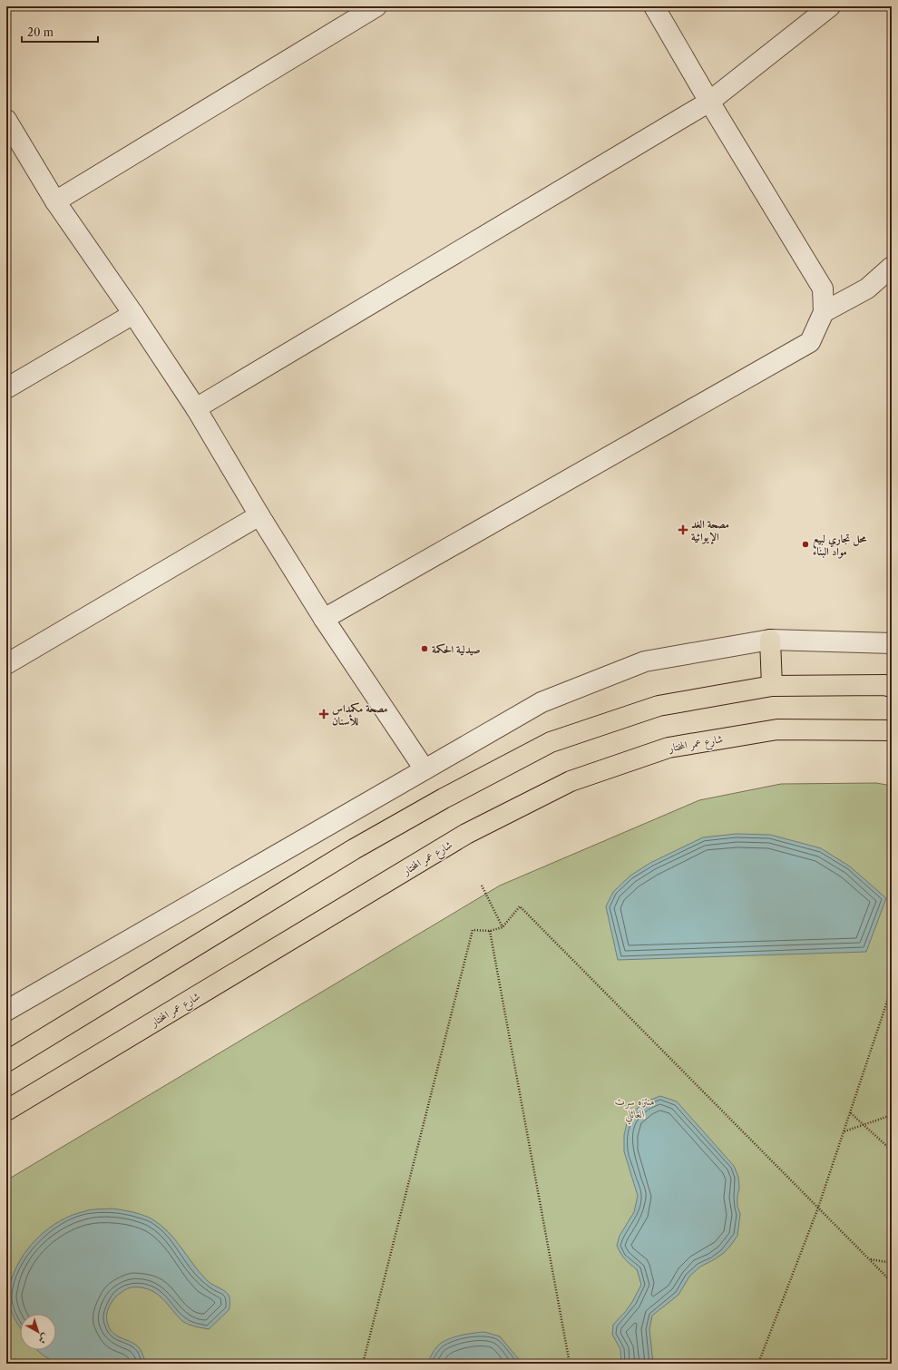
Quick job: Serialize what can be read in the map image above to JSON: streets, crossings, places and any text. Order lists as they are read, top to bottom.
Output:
{
  "streets": {
    "main road": ["شارع عمر المختار"]
  },
  "parks": ["منتزه سرت العائلي"],
  "places": {
    "health": ["مصحة الغد الإيوائية", "مصحة مكمداس للأسنان"],
    "other": ["محل تجاري لبيع مواد البناء", "صيدلية الحكمة"]
  },
  "scale_bar": "20 m",
  "north": "bottom right"
}
